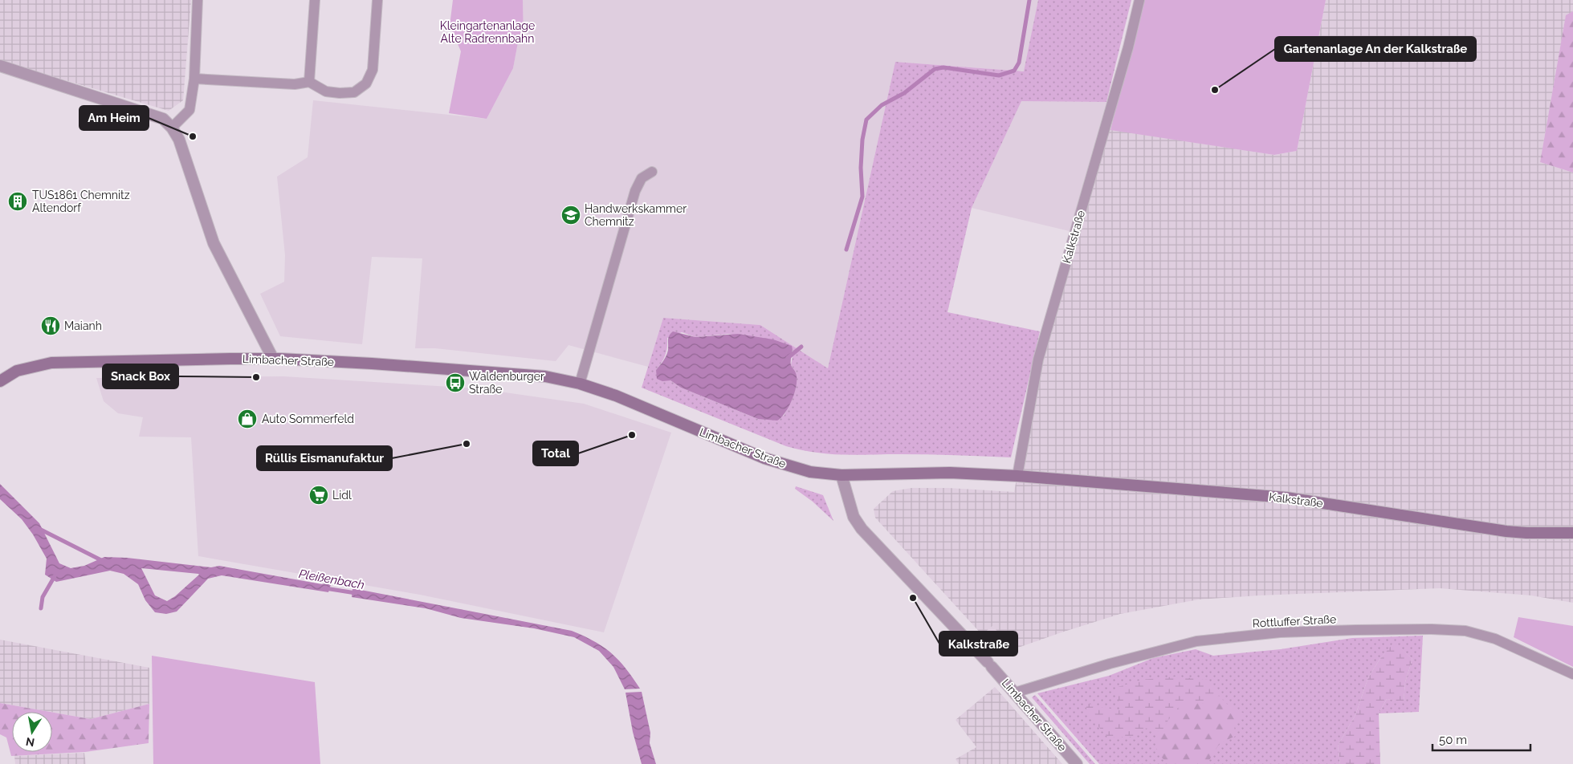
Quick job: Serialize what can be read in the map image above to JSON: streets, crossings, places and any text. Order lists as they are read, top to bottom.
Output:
{
  "streets": {
    "main road": ["Kalkstraße", "Limbacher Straße"],
    "street": ["Rottluffer Straße"]
  },
  "crossings": [
    ["Kalkstraße", "Limbacher Straße"],
    ["Limbacher Straße", "Rottluffer Straße"]
  ],
  "water": ["Pleißenbach"],
  "parks": ["Kleingartenanlage Alte Radrennbahn"],
  "places": {
    "other": [
      "Gartenanlage An der Kalkstraße",
      "Am Heim",
      "Snack Box",
      "Total",
      "Rüllis Eismanufaktur",
      "Kalkstraße"
    ],
    "building": ["TUS1861 Chemnitz Altendorf"],
    "school or university": ["Handwerkskammer Chemnitz"],
    "restaurant": ["Maianh"],
    "bus stop": ["Waldenburger Straße"],
    "shop": ["Auto Sommerfeld"],
    "supermarket": ["Lidl"]
  },
  "scale_bar": "50 m",
  "north": "bottom"
}
